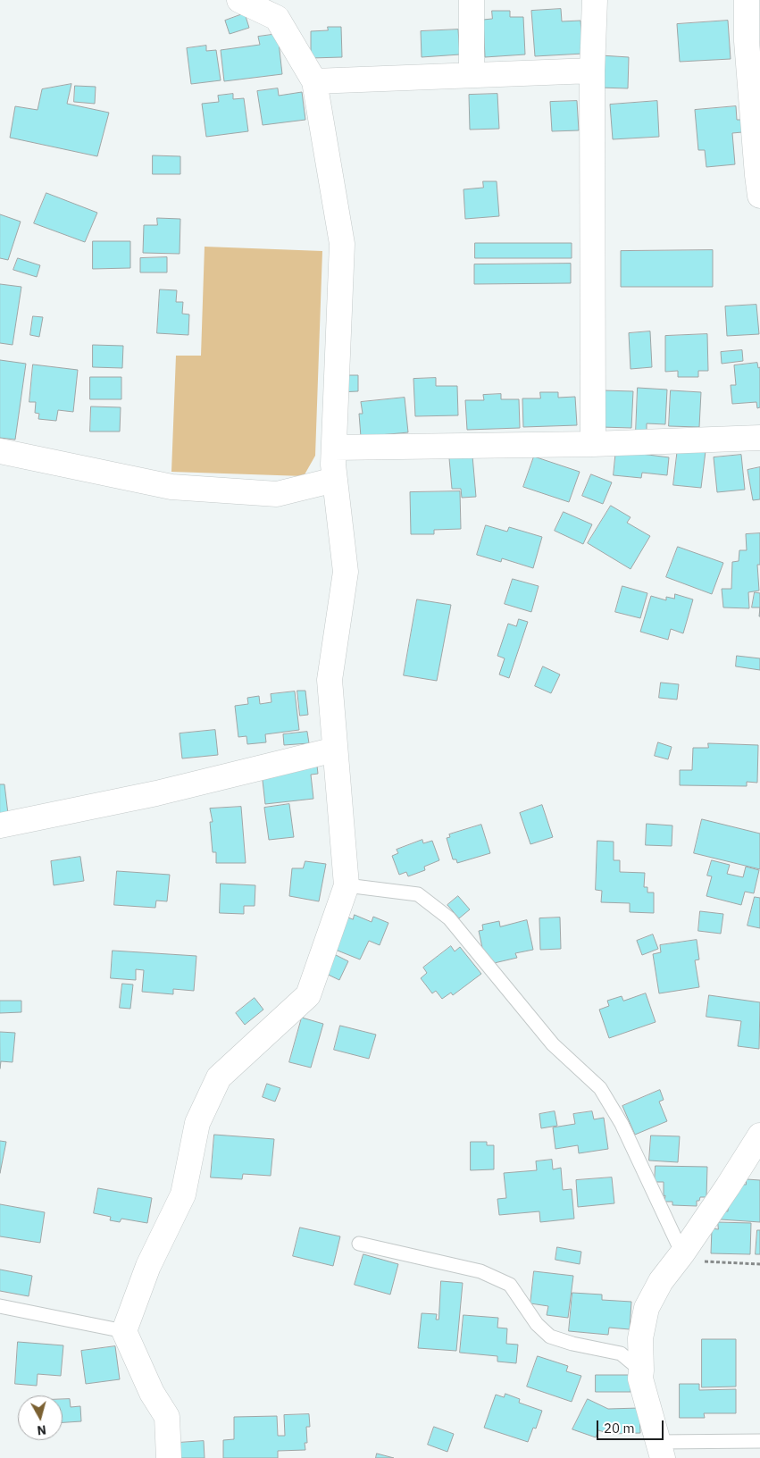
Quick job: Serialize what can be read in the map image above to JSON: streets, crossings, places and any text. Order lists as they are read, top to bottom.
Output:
{
  "scale_bar": "20 m",
  "north": "bottom"
}
